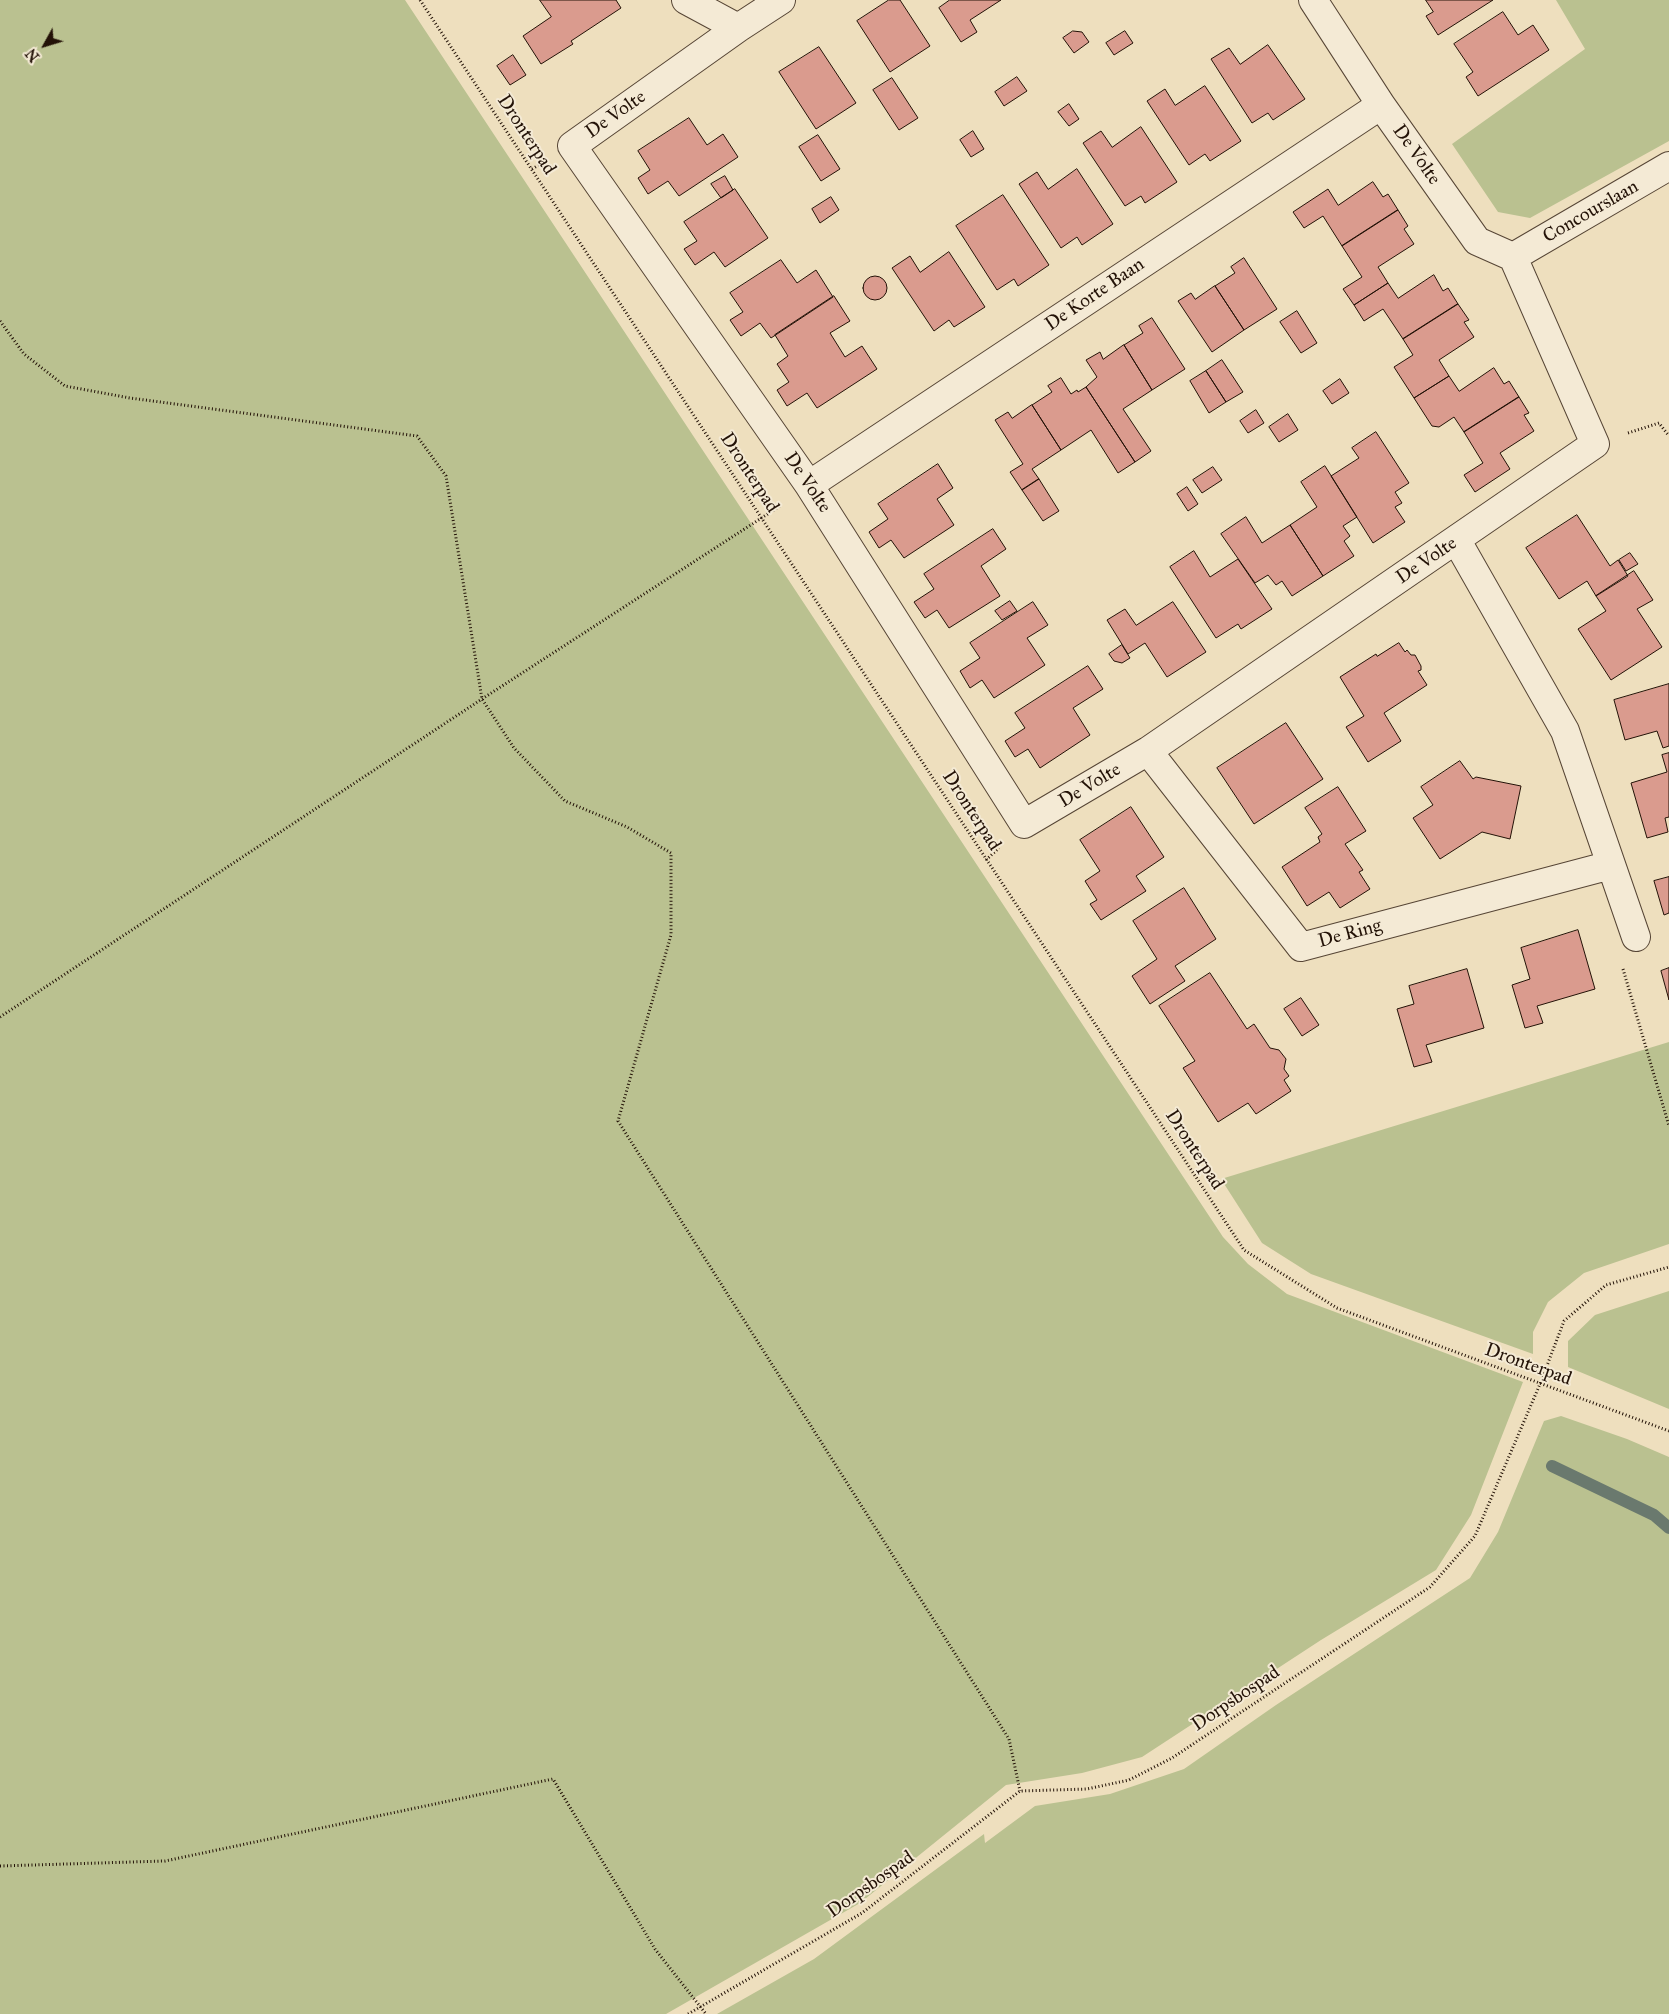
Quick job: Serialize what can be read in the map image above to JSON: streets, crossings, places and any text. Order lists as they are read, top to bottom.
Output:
{
  "streets": {
    "street": [
      "De Volte",
      "Concourslaan",
      "De Korte Baan",
      "De Ring"
    ],
    "path": ["Dronterpad", "Dorpsbospad"]
  },
  "crossings": [
    ["De Volte", "Concourslaan"],
    ["De Volte", "De Korte Baan"],
    ["De Volte", "De Ring"],
    ["Dronterpad", "Dorpsbospad"]
  ],
  "north": "bottom left"
}
